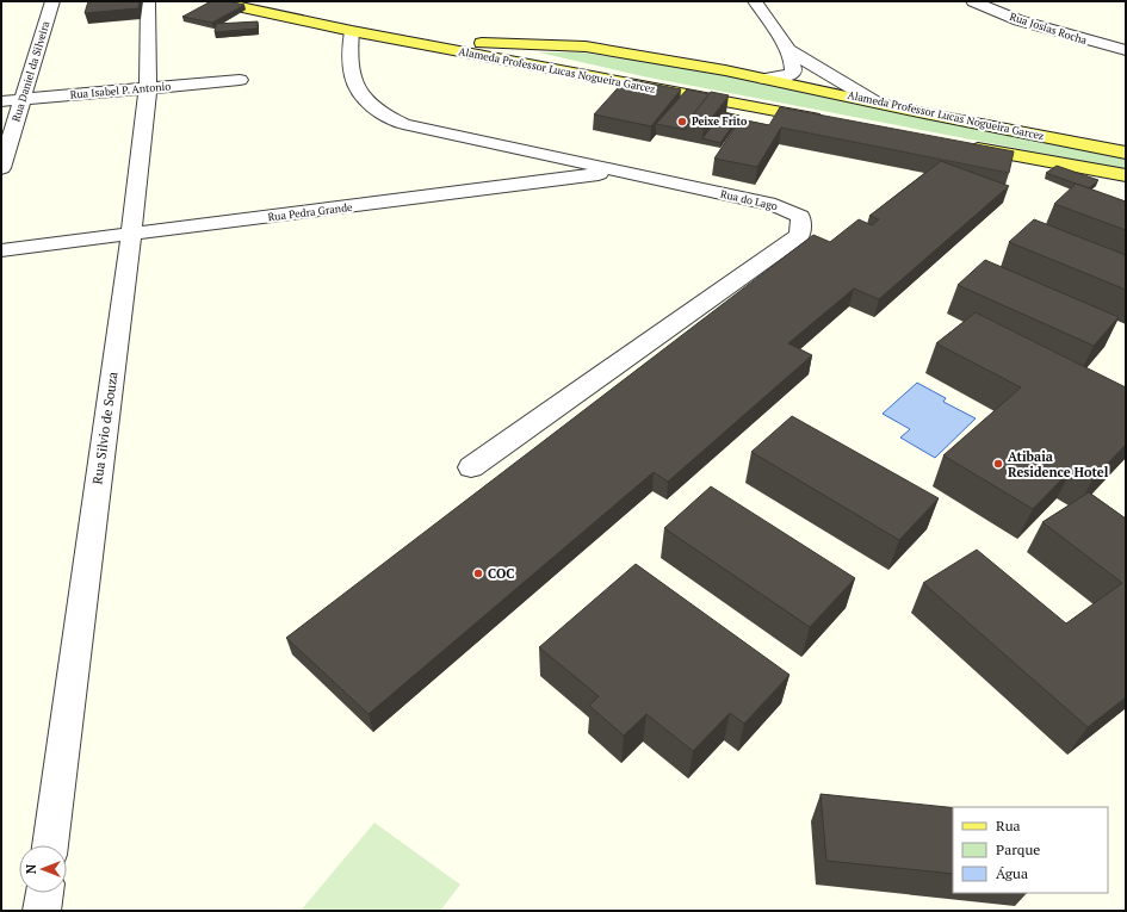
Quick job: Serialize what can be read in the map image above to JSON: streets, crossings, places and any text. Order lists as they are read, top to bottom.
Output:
{
  "streets": {
    "main road": ["Alameda Professor Lucas Nogueira Garcez"],
    "street": [
      "Rua Josias Rocha",
      "Rua Daniel da Silveira",
      "Rua Isabel P. Antonio",
      "Rua do Lago",
      "Rua Pedra Grande",
      "Rua Silvio de Souza"
    ]
  },
  "crossings": [
    ["Alameda Professor Lucas Nogueira Garcez", "Rua do Lago"],
    ["Rua Daniel da Silveira", "Rua Isabel P. Antonio"],
    ["Rua Isabel P. Antonio", "Rua Silvio de Souza"],
    ["Rua do Lago", "Rua Pedra Grande"],
    ["Rua Pedra Grande", "Rua Silvio de Souza"]
  ],
  "places": ["Peixe Frito", "Atibaia Residence Hotel", "COC"],
  "legend": ["Rua", "Parque", "Água"],
  "north": "left"
}
